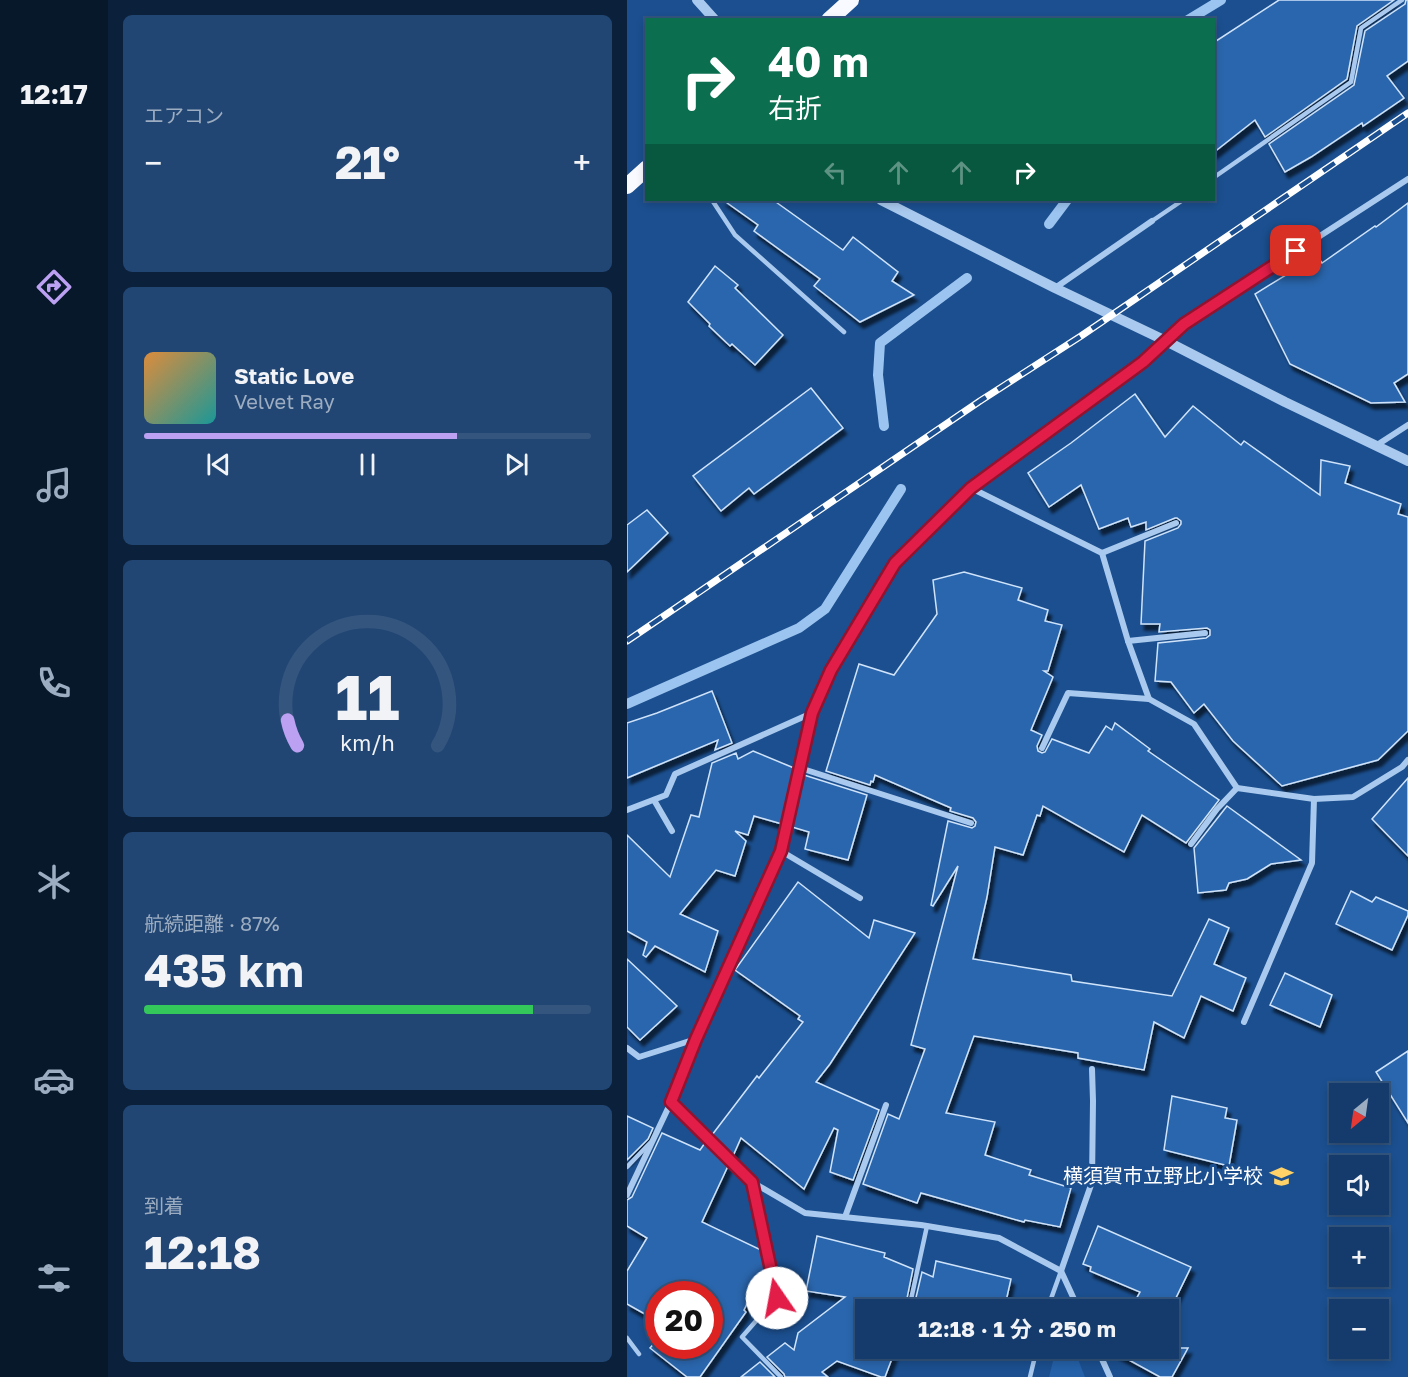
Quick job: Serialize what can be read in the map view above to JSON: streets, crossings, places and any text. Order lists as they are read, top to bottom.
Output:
{
  "places": {
    "school or university": ["横須賀市立野比小学校"]
  },
  "north": "bottom left",
  "page": {
    "tabs": "12:17",
    "tile": [
      "エアコン",
      ["航続距離 · 87%", "435 km"],
      ["到着", "12:18"]
    ],
    "turn": ["40 m", "右折"],
    "heat": ["−", "21°", "+"],
    "song": ["Static Love", "Velvet Ray"],
    "map_buttons": ["+", "−"],
    "limit": "20",
    "trip": "12:18 · 1 分 · 250 m",
    "gauge": ["11", "km/h"]
  }
}
